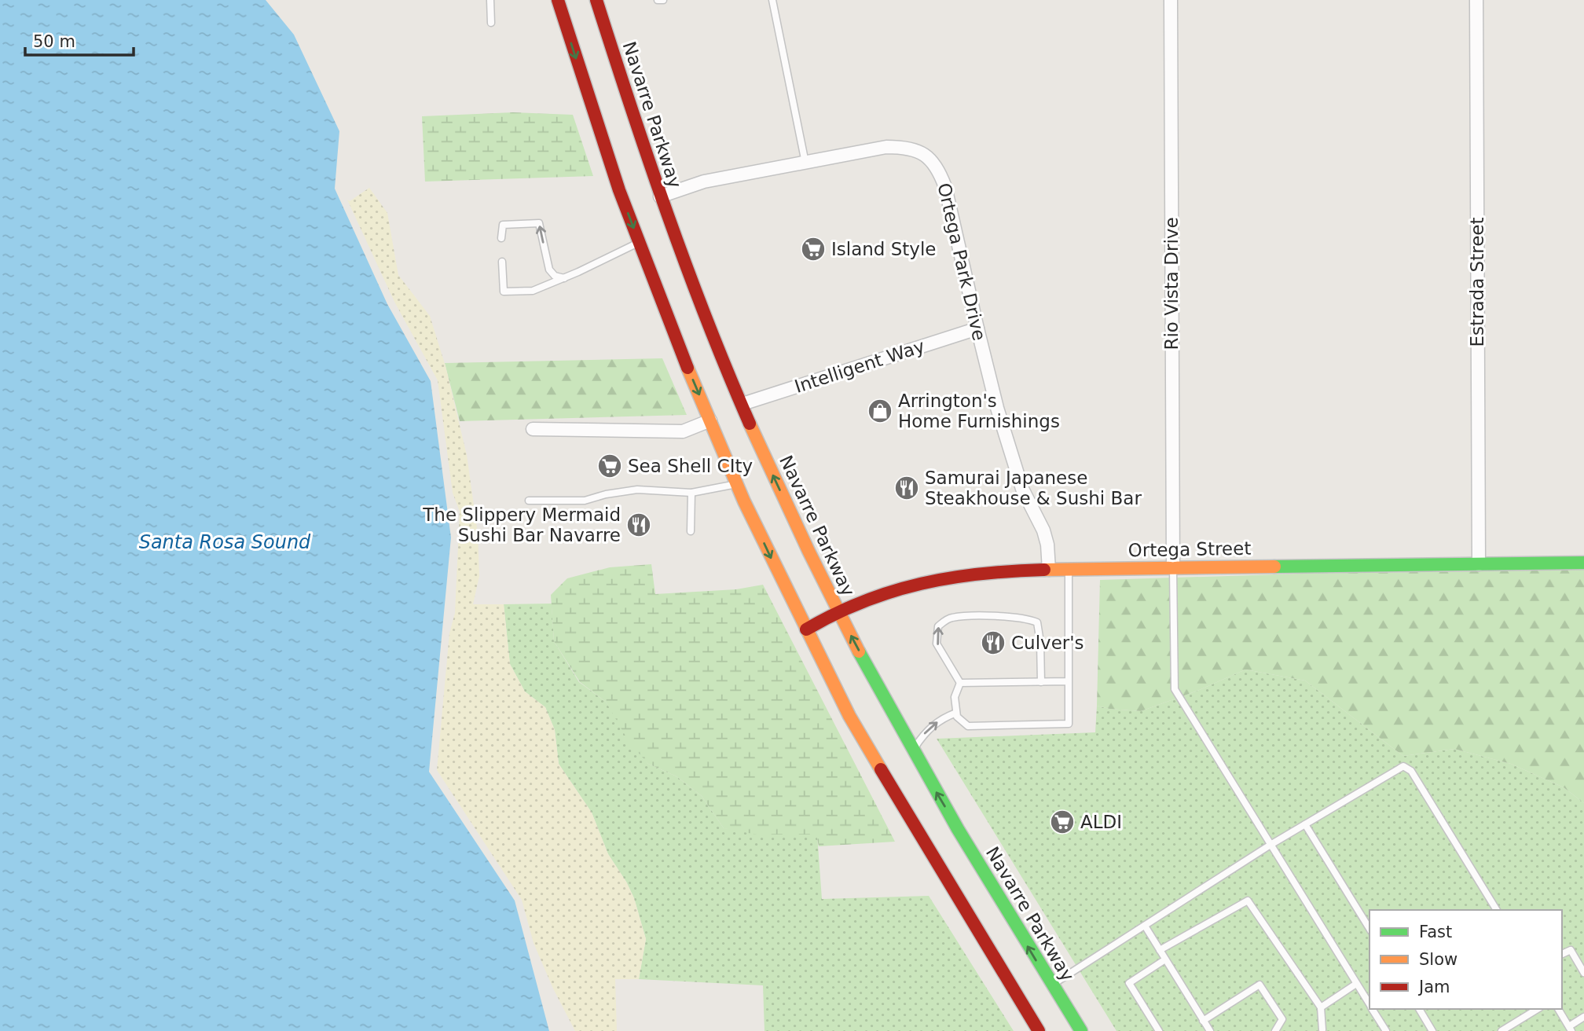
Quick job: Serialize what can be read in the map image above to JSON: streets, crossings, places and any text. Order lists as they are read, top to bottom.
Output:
{
  "streets": {
    "main road": ["Navarre Parkway", "Ortega Street"],
    "street": [
      "Ortega Park Drive",
      "Estrada Street",
      "Rio Vista Drive",
      "Intelligent Way"
    ]
  },
  "crossings": [
    ["Navarre Parkway", "Ortega Park Drive"],
    ["Navarre Parkway", "Intelligent Way"],
    ["Navarre Parkway", "Ortega Street"],
    ["Ortega Park Drive", "Intelligent Way"],
    ["Ortega Park Drive", "Ortega Street"],
    ["Estrada Street", "Ortega Street"],
    ["Rio Vista Drive", "Ortega Street"]
  ],
  "water": ["Santa Rosa Sound"],
  "places": {
    "supermarket": ["Island Style", "Sea Shell CIty", "ALDI"],
    "shop": ["Arrington's Home Furnishings"],
    "restaurant": ["Samurai Japanese Steakhouse & Sushi Bar", "The Slippery Mermaid Sushi Bar Navarre", "Culver's"]
  },
  "legend": ["Fast", "Slow", "Jam"],
  "scale_bar": "50 m"
}
